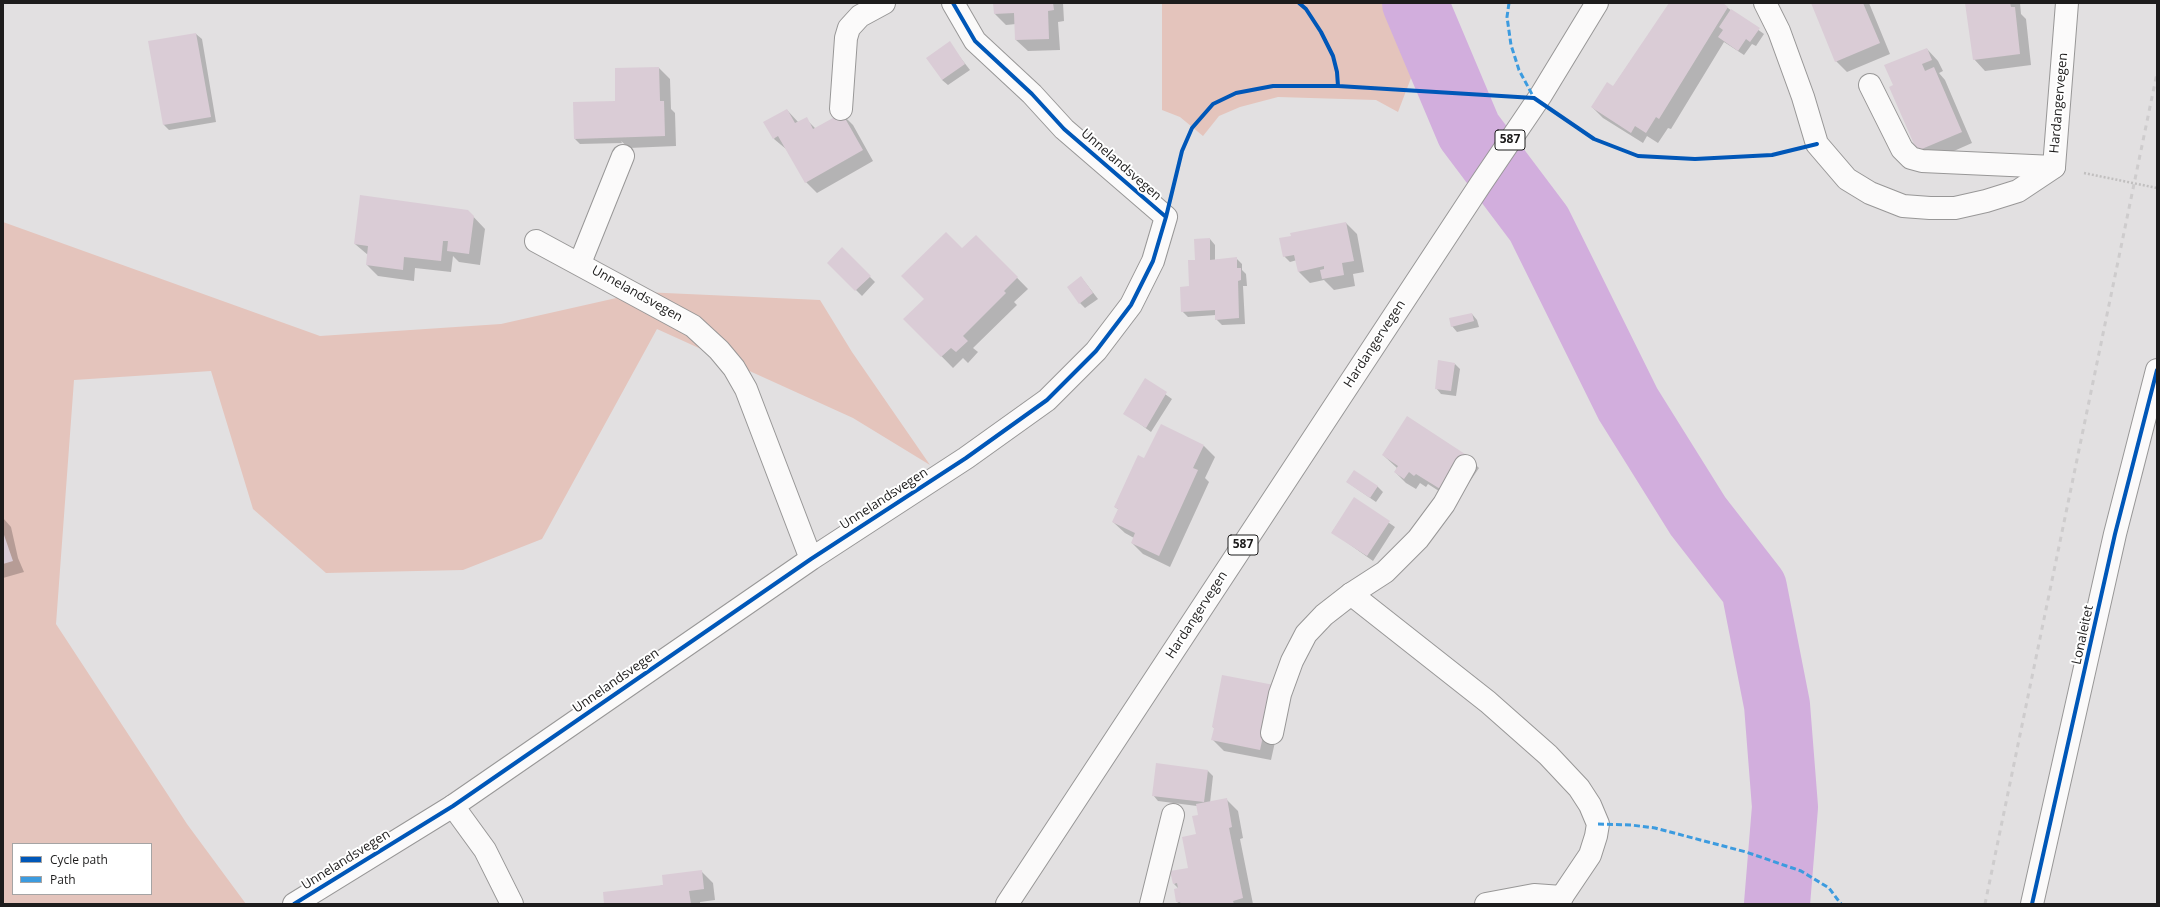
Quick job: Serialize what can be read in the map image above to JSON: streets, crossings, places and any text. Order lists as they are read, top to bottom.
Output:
{
  "streets": {
    "street": [
      "Hardangervegen",
      "587",
      "Unnelandsvegen",
      "Lonaleitet"
    ]
  },
  "legend": ["Cycle path", "Path"]
}
